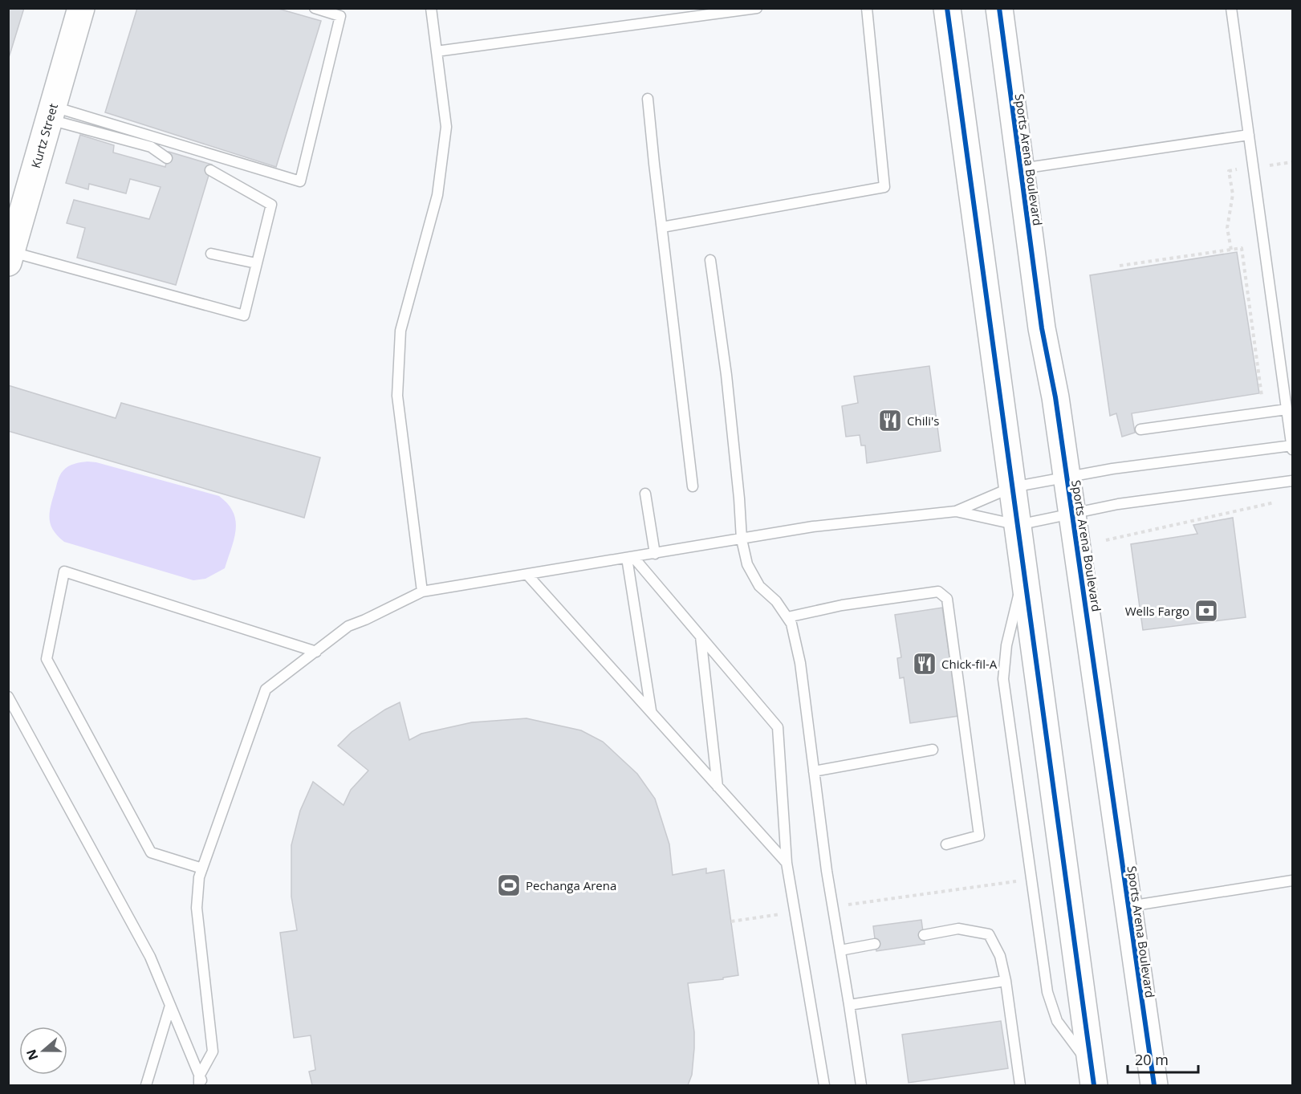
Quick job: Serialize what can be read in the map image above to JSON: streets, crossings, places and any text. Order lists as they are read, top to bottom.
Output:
{
  "streets": {
    "main road": ["Kurtz Street", "Sports Arena Boulevard"]
  },
  "places": {
    "restaurant": ["Chili's", "Chick-fil-A"],
    "bank": ["Wells Fargo"],
    "sports": ["Pechanga Arena"]
  },
  "scale_bar": "20 m",
  "north": "left"
}
